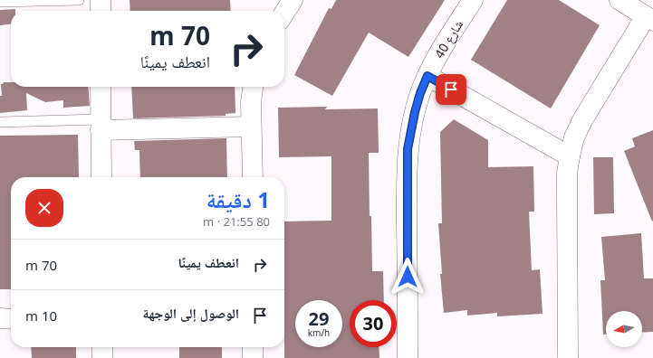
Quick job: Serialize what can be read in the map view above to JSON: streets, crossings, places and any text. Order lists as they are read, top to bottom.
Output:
{
  "streets": {
    "street": ["شارع 40"]
  },
  "north": "left",
  "page": {
    "turn": ["70 m", "انعطف يمينًا"],
    "heading": ["1 دقيقة", "80 m · 21:55"],
    "list": [
      {
        "name": "انعطف يمينًا",
        "value": "70 m"
      },
      {
        "name": "الوصول إلى الوجهة",
        "value": "10 m"
      }
    ],
    "speed": "29 km/h",
    "limit": "30"
  }
}
